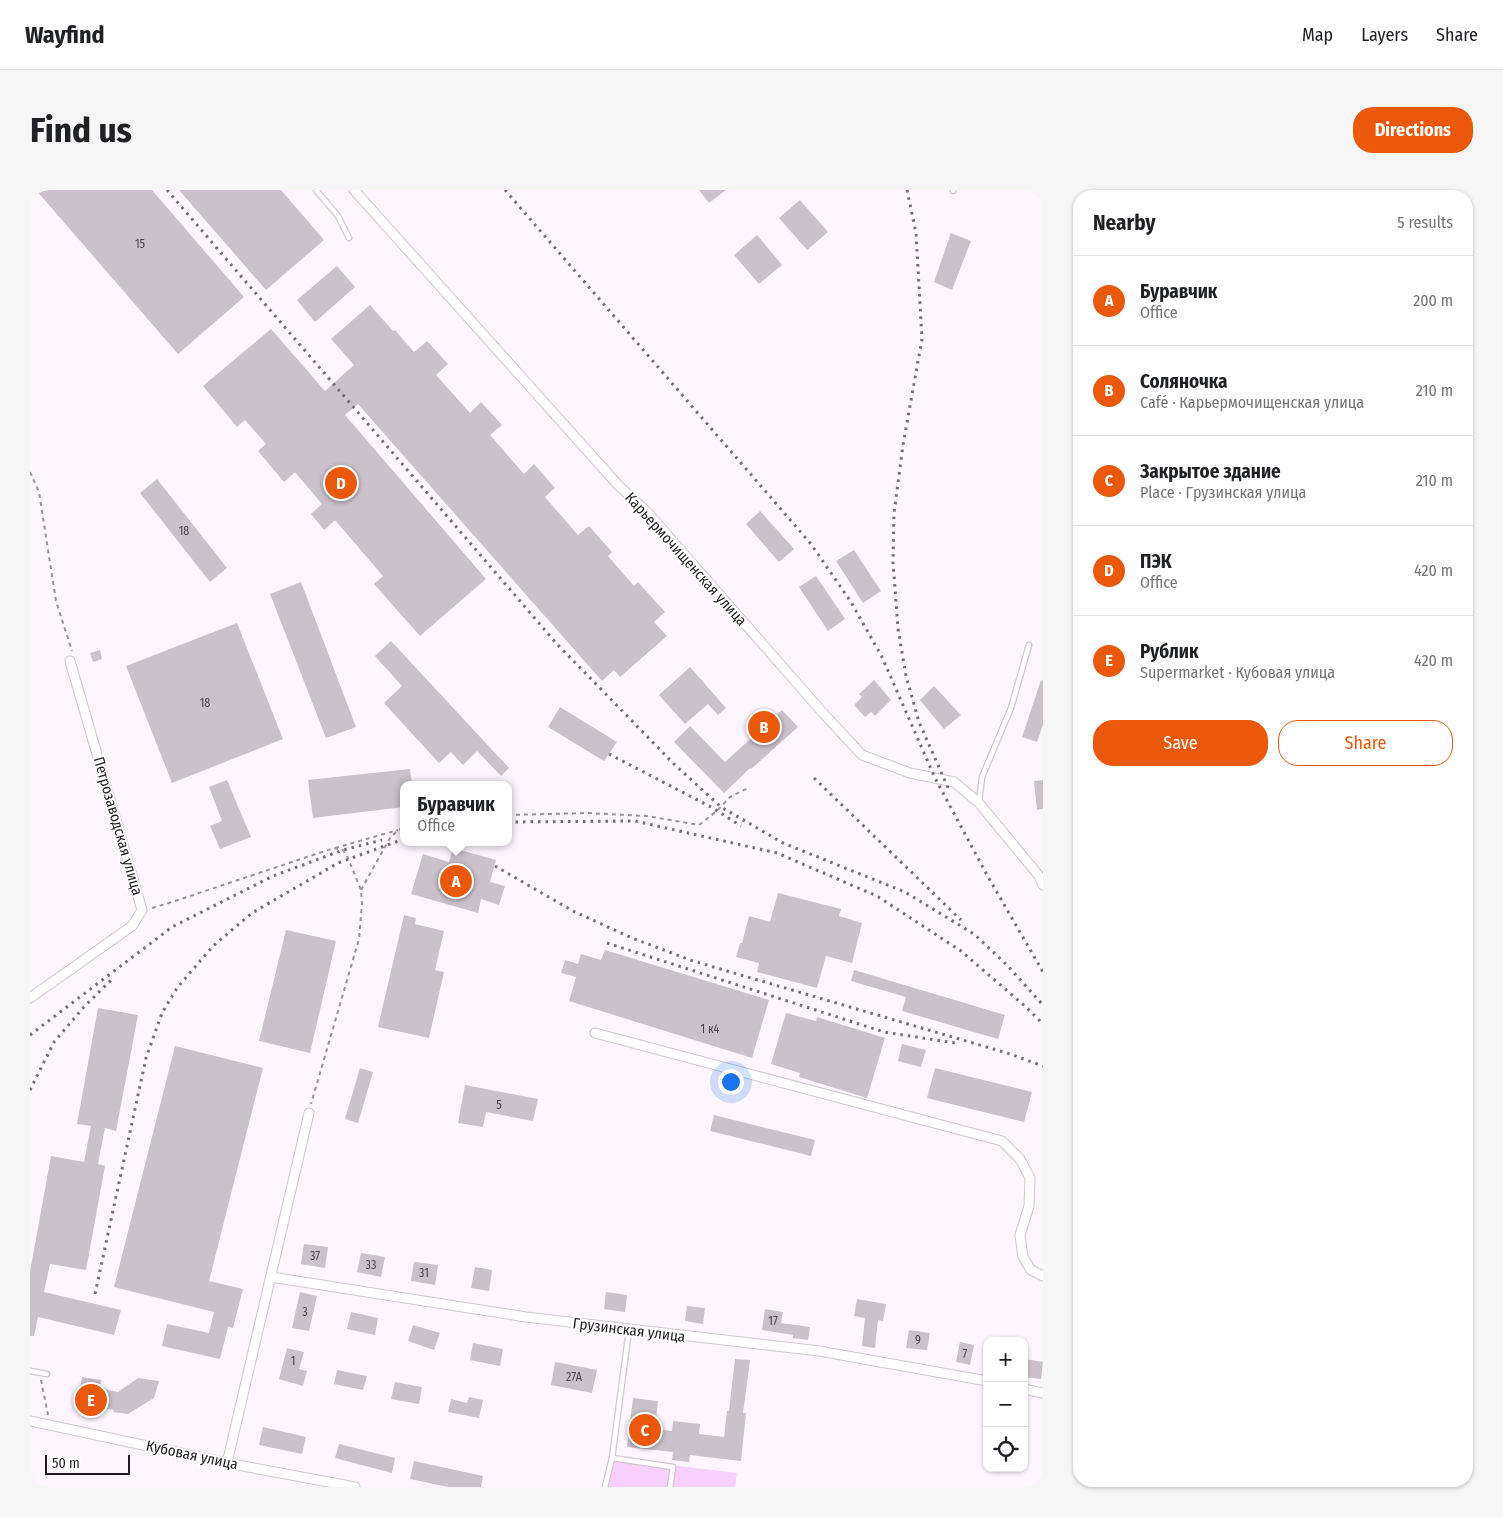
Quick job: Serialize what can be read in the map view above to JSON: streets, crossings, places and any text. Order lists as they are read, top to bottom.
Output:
{
  "streets": {
    "street": [
      "Карьермочищенская улица",
      "Петрозаводская улица",
      "Грузинская улица",
      "Кубовая улица"
    ]
  },
  "house_numbers": [
    "15",
    "18",
    "18",
    "1 к4",
    "5",
    "37",
    "33",
    "31",
    "3",
    "17",
    "9",
    "7",
    "1",
    "27А"
  ],
  "scale_bar": "50 m",
  "page": {
    "header": "Wayfind",
    "nav": ["Map", "Layers", "Share"],
    "buttons": [
      "Directions",
      ["Save", "Share"]
    ],
    "title": "Find us",
    "heading": ["Nearby", "5 results"],
    "list": [
      {
        "mark": "A",
        "name": "Буравчик",
        "note": "Office",
        "value": "200 m"
      },
      {
        "mark": "B",
        "name": "Соляночка",
        "note": "Café · Карьермочищенская улица",
        "value": "210 m"
      },
      {
        "mark": "C",
        "name": "Закрытое здание",
        "note": "Place · Грузинская улица",
        "value": "210 m"
      },
      {
        "mark": "D",
        "name": "ПЭК",
        "note": "Office",
        "value": "420 m"
      },
      {
        "mark": "E",
        "name": "Рублик",
        "note": "Supermarket · Кубовая улица",
        "value": "420 m"
      }
    ],
    "pins": [
      "D",
      "B",
      "A",
      "E",
      "C"
    ],
    "popup": ["Буравчик", "Office"],
    "map_buttons": ["+", "−"],
    "scale": "50 m"
  }
}
